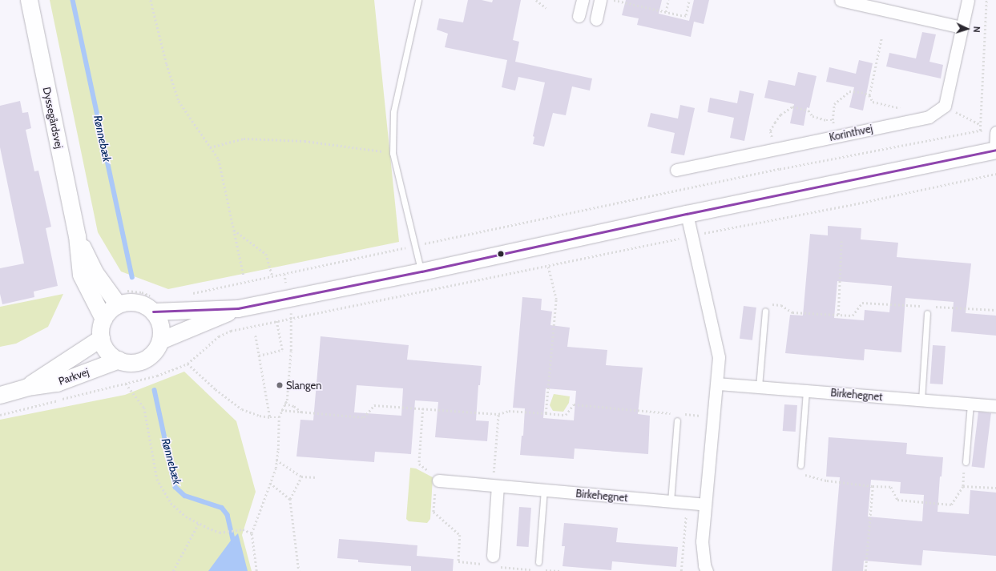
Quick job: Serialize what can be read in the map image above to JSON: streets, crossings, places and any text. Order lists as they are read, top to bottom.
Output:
{
  "streets": {
    "street": [
      "Dyssegårdsvej",
      "Korinthvej",
      "Parkvej",
      "Birkehegnet"
    ]
  },
  "crossings": [
    ["Dyssegårdsvej", "Parkvej"]
  ],
  "water": ["Rønnebæk"],
  "places": ["Slangen"],
  "north": "right"
}
